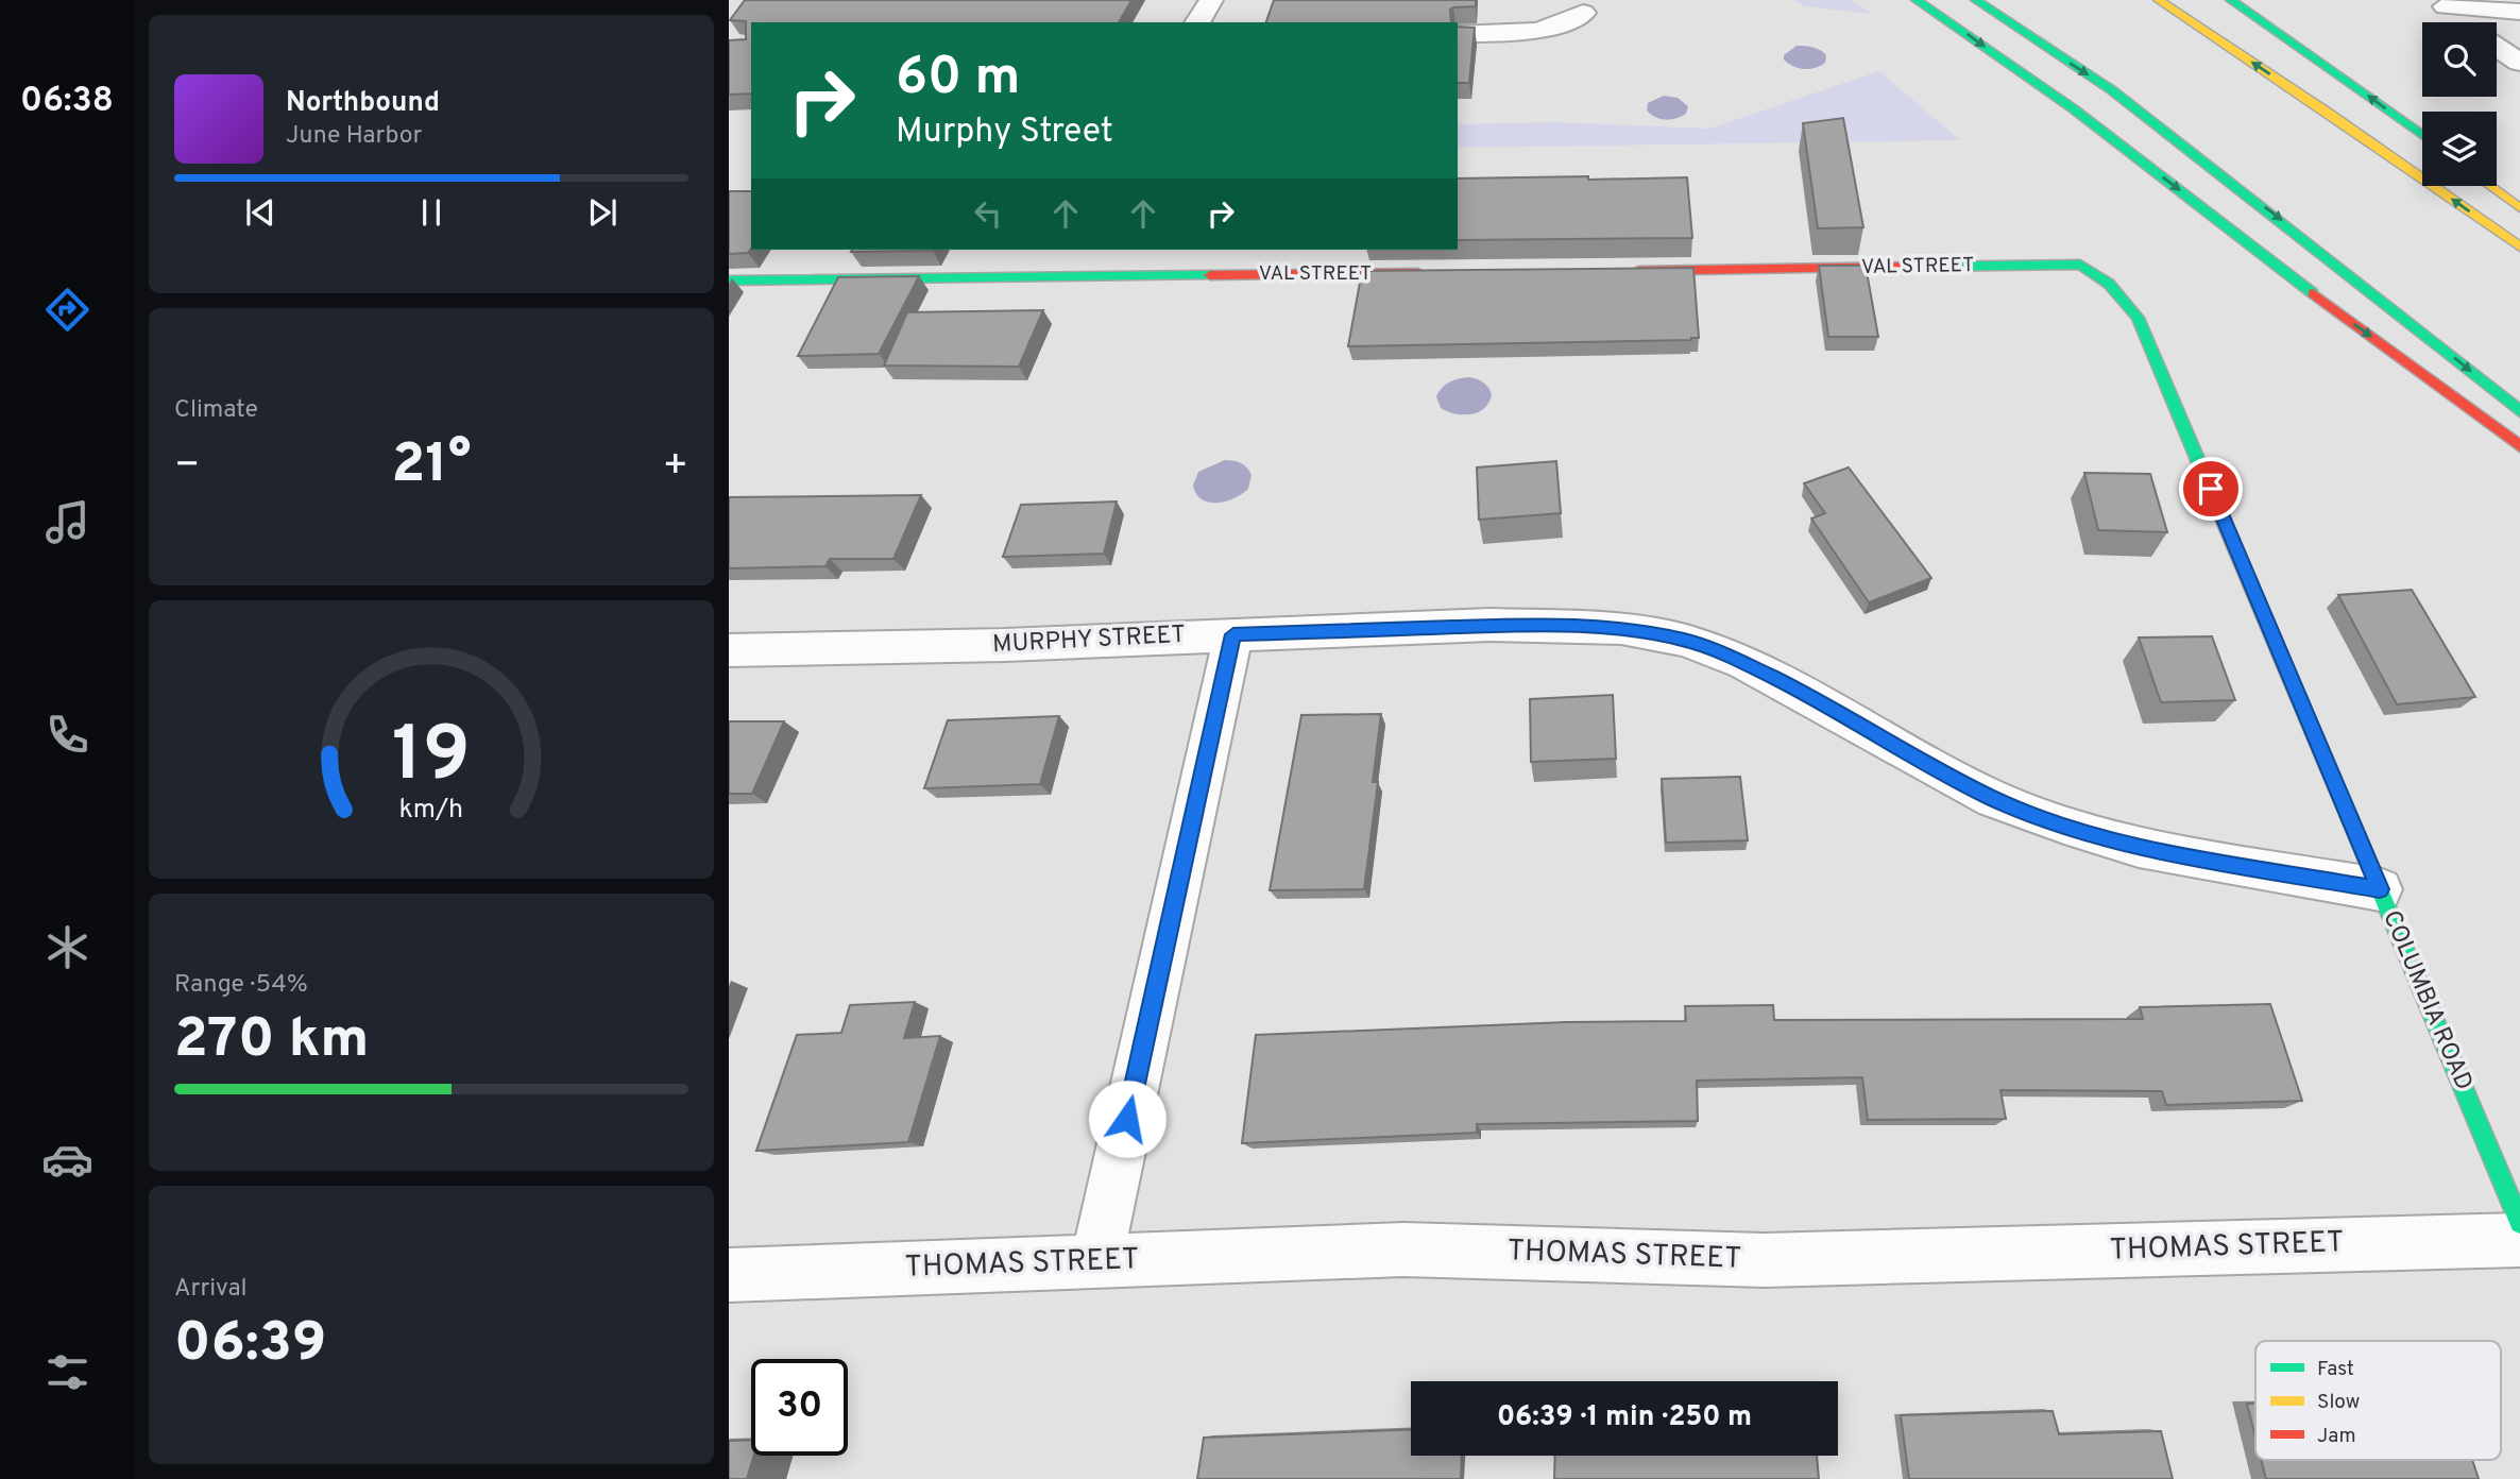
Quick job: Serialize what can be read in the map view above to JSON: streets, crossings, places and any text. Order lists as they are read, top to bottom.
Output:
{
  "streets": {
    "main road": ["VAL STREET", "COLUMBIA ROAD"],
    "street": ["MURPHY STREET", "THOMAS STREET"]
  },
  "crossings": [
    ["VAL STREET", "COLUMBIA ROAD"],
    ["MURPHY STREET", "COLUMBIA ROAD"]
  ],
  "legend": ["Fast", "Slow", "Jam"],
  "page": {
    "tabs": "06:38",
    "turn": ["60 m", "Murphy Street"],
    "song": ["Northbound", "June Harbor"],
    "tile": [
      "Climate",
      ["Range · 54%", "270 km"],
      ["Arrival", "06:39"]
    ],
    "heat": ["−", "21°", "+"],
    "limit": "30",
    "trip": "06:39 · 1 min · 250 m",
    "gauge": ["19", "km/h"]
  }
}
